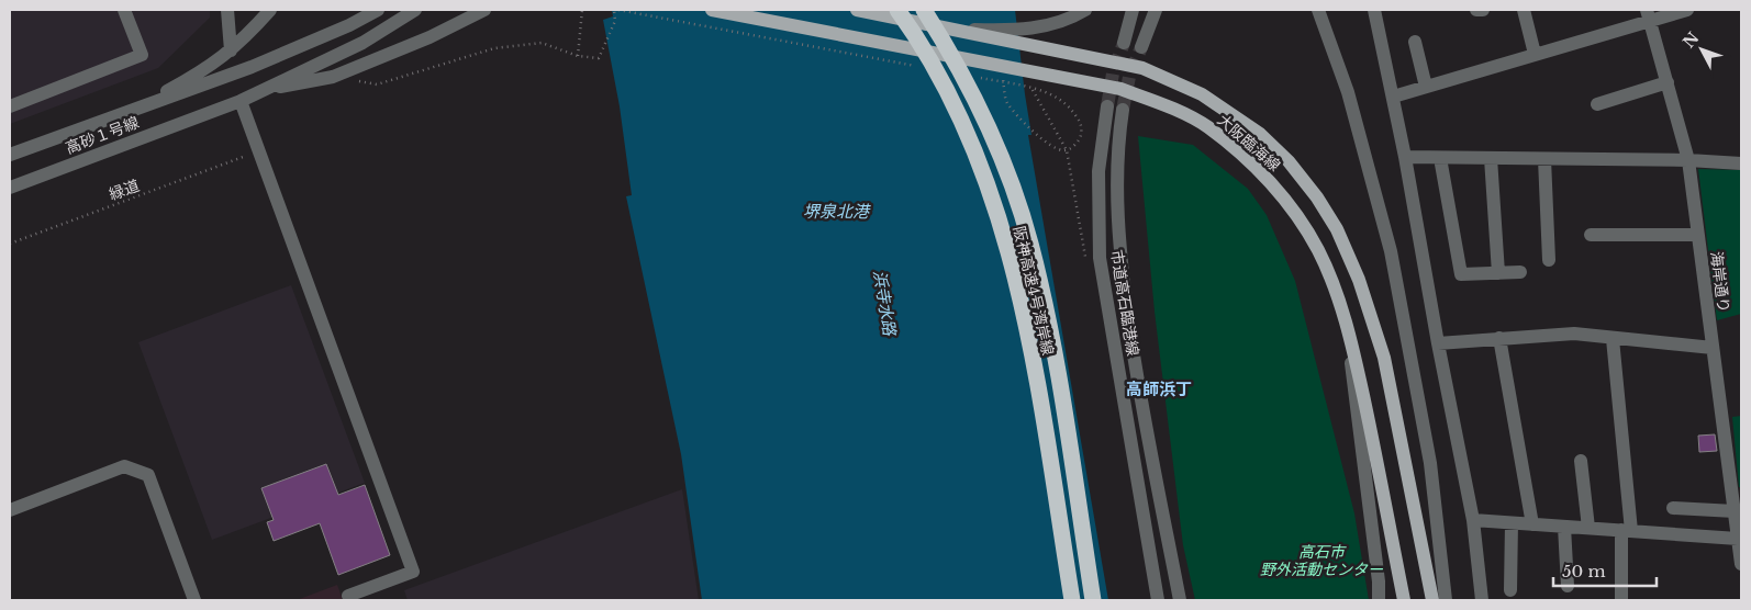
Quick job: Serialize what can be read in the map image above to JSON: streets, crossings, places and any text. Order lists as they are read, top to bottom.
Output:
{
  "streets": {
    "highway": ["阪神高速4号湾岸線"],
    "main road": ["大阪臨海線"],
    "street": ["高砂１号線", "海岸通り", "市道高石臨港線"],
    "path": ["緑道"]
  },
  "districts": ["高師浜丁"],
  "water": ["堺泉北港", "浜寺水路"],
  "parks": ["高石市 野外活動センター"],
  "scale_bar": "50 m",
  "north": "top left"
}
